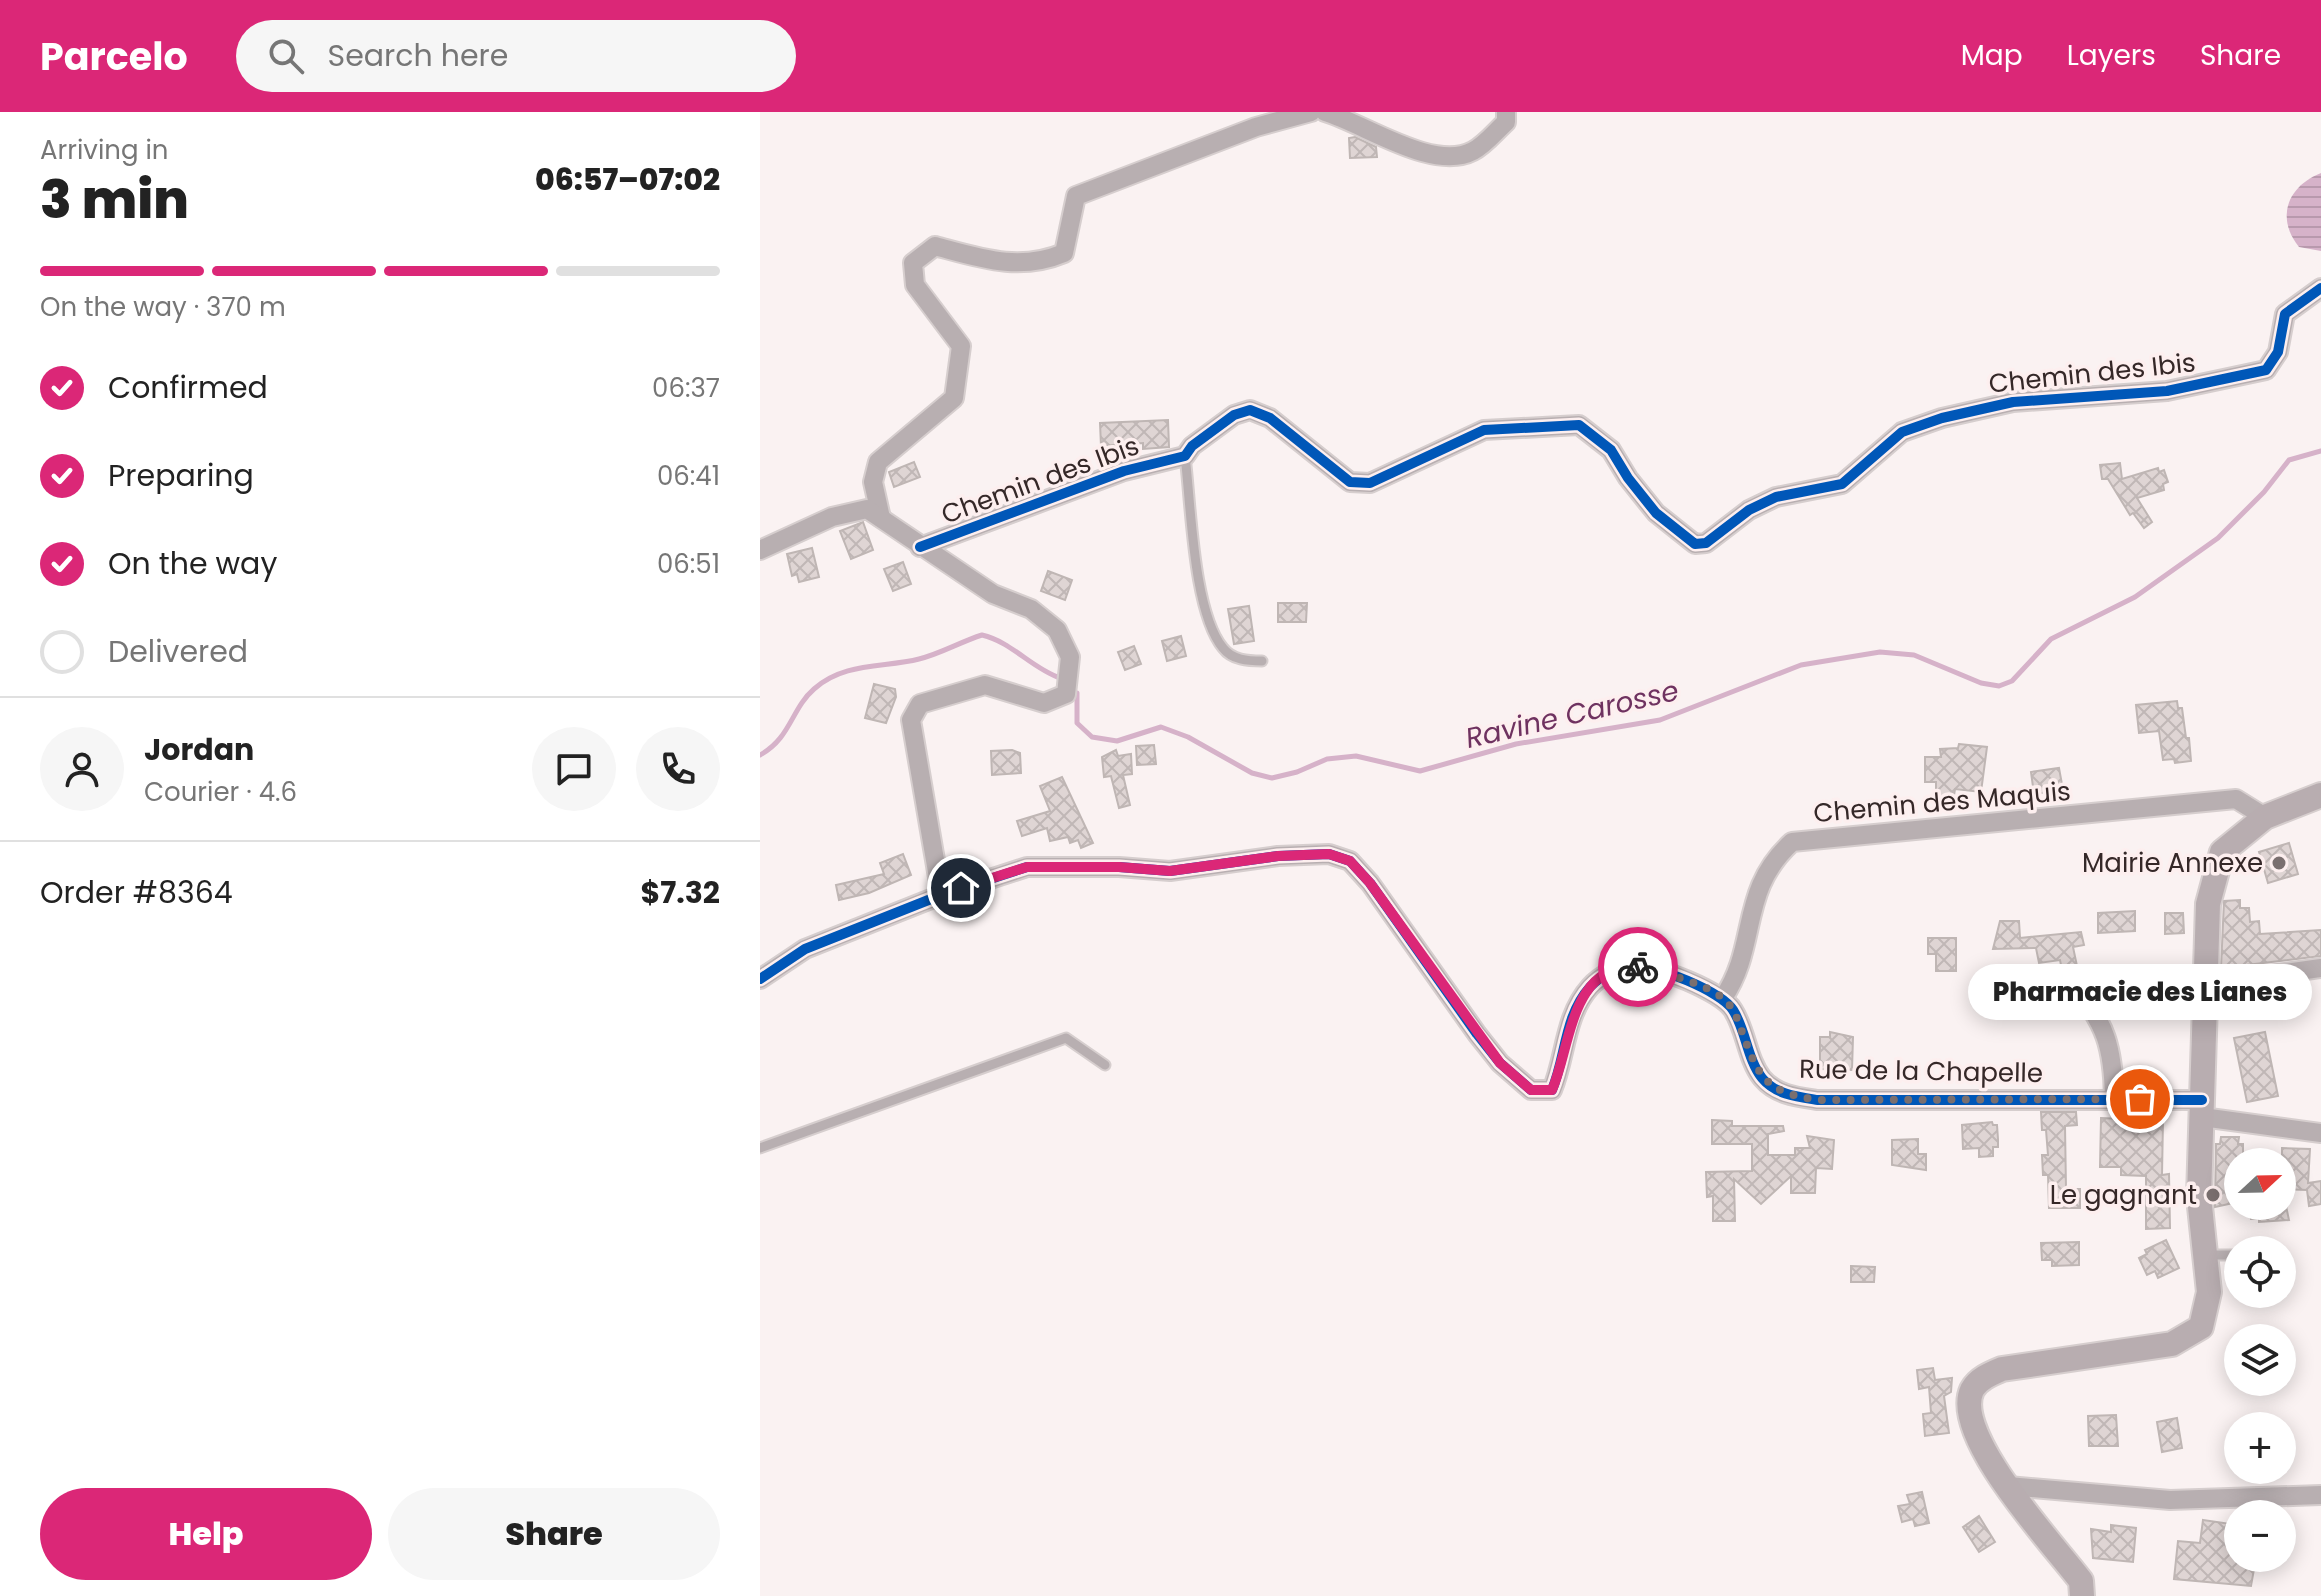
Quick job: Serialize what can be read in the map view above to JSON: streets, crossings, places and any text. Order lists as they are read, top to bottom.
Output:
{
  "streets": {
    "street": ["Chemin des Ibis", "Chemin des Maquis", "Rue de la Chapelle"]
  },
  "crossings": [
    ["Chemin des Maquis", "Rue de la Chapelle"]
  ],
  "water": ["Ravine Carosse"],
  "places": ["Mairie Annexe", "Pharmacie des Lianes", "Le gagnant"],
  "north": "right",
  "page": {
    "header": "Parcelo",
    "search": "Search here",
    "nav": ["Map", "Layers", "Share"],
    "heading": ["3 min", "Arriving in", "06:57–07:02"],
    "panel": [
      "Jordan",
      "Courier · 4.6",
      "Order #8364",
      "$7.32"
    ],
    "bar": "On the way · 370 m",
    "list": [
      ["Confirmed", "06:37"],
      ["Preparing", "06:41"],
      ["On the way", "06:51"],
      "Delivered"
    ],
    "bubble": "Pharmacie des Lianes",
    "map_buttons": ["+", "−"],
    "buttons": ["Help", "Share"]
  }
}
